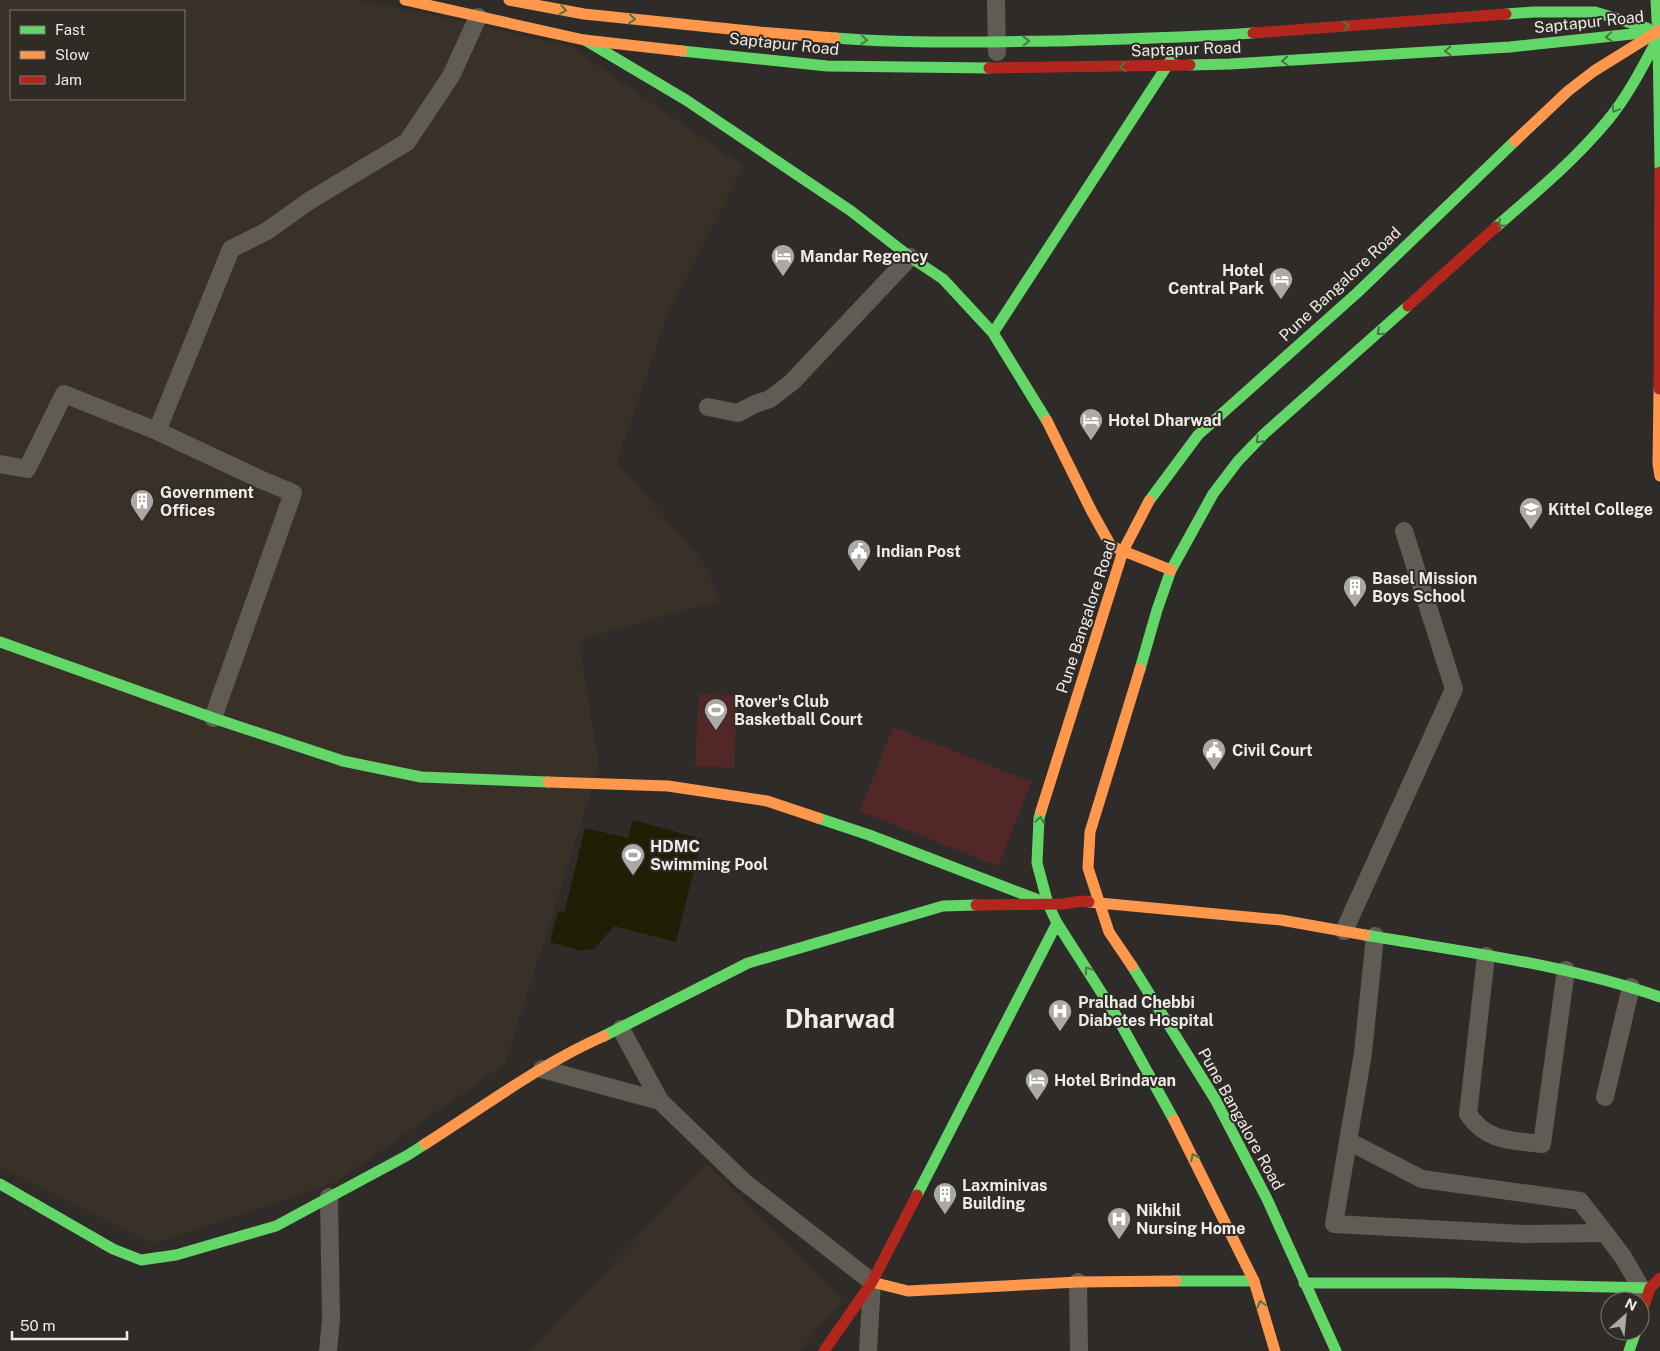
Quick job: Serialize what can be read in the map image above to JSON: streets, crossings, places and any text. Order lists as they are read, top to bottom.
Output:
{
  "streets": {
    "main road": ["Saptapur Road", "Pune Bangalore Road"]
  },
  "crossings": [
    ["Saptapur Road", "Pune Bangalore Road"]
  ],
  "districts": ["Dharwad"],
  "places": {
    "hotel": [
      "Mandar Regency",
      "Hotel Central Park",
      "Hotel Dharwad",
      "Hotel Brindavan"
    ],
    "building": ["Government Offices", "Basel Mission Boys School", "Laxminivas Building"],
    "school or university": ["Kittel College"],
    "public building": ["Indian Post", "Civil Court"],
    "sports": ["Rover's Club Basketball Court", "HDMC Swimming Pool"],
    "hospital": ["Pralhad Chebbi Diabetes Hospital", "Nikhil Nursing Home"]
  },
  "legend": ["Fast", "Slow", "Jam"],
  "scale_bar": "50 m",
  "north": "top right"
}
